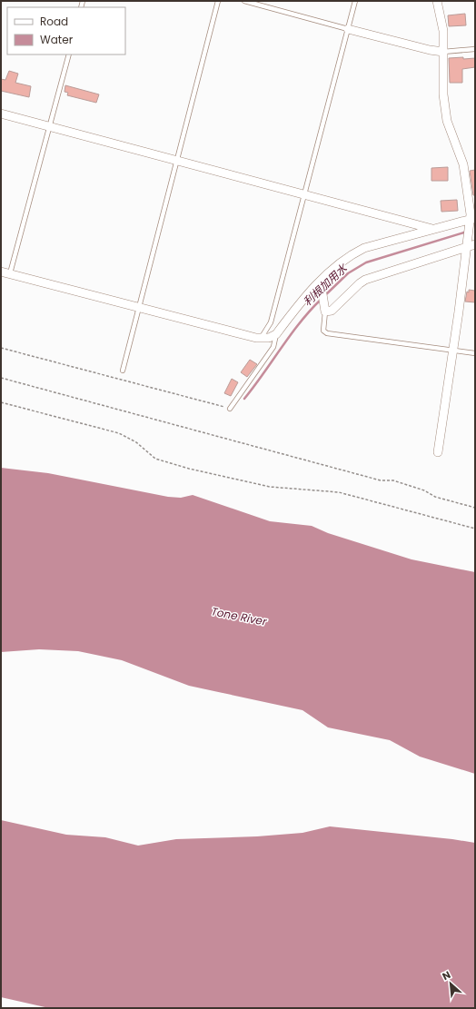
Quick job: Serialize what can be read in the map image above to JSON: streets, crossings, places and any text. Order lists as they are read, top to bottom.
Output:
{
  "water": ["利根加用水", "Tone River"],
  "legend": ["Road", "Water"],
  "north": "top left"
}
